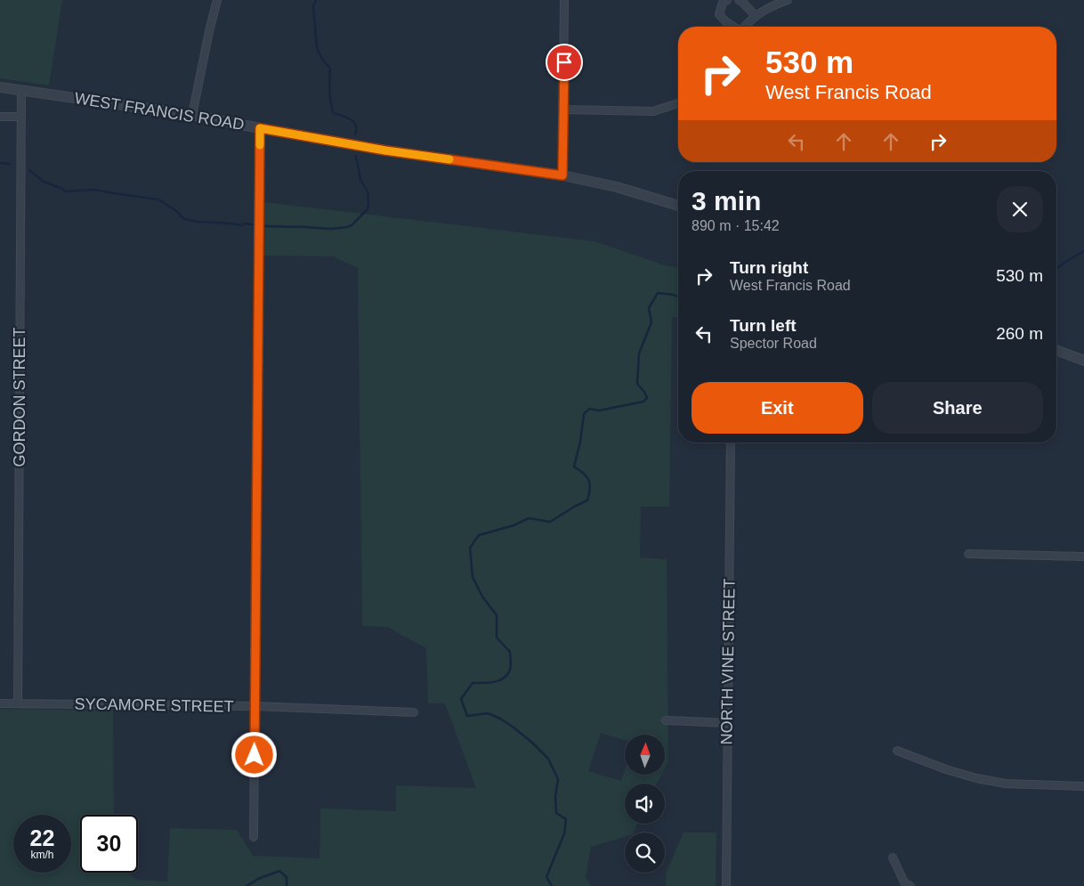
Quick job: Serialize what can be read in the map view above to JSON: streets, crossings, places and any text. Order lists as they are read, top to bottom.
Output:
{
  "streets": {
    "street": [
      "WEST FRANCIS ROAD",
      "GORDON STREET",
      "NORTH VINE STREET",
      "SYCAMORE STREET"
    ]
  },
  "crossings": [
    ["WEST FRANCIS ROAD", "GORDON STREET"],
    ["GORDON STREET", "SYCAMORE STREET"]
  ],
  "north": "top",
  "page": {
    "turn": ["530 m", "West Francis Road"],
    "heading": ["3 min", "890 m · 15:42"],
    "list": [
      {
        "name": "Turn right",
        "note": "West Francis Road",
        "value": "530 m"
      },
      {
        "name": "Turn left",
        "note": "Spector Road",
        "value": "260 m"
      }
    ],
    "buttons": ["Exit", "Share"],
    "speed": "22 km/h",
    "limit": "30"
  }
}
